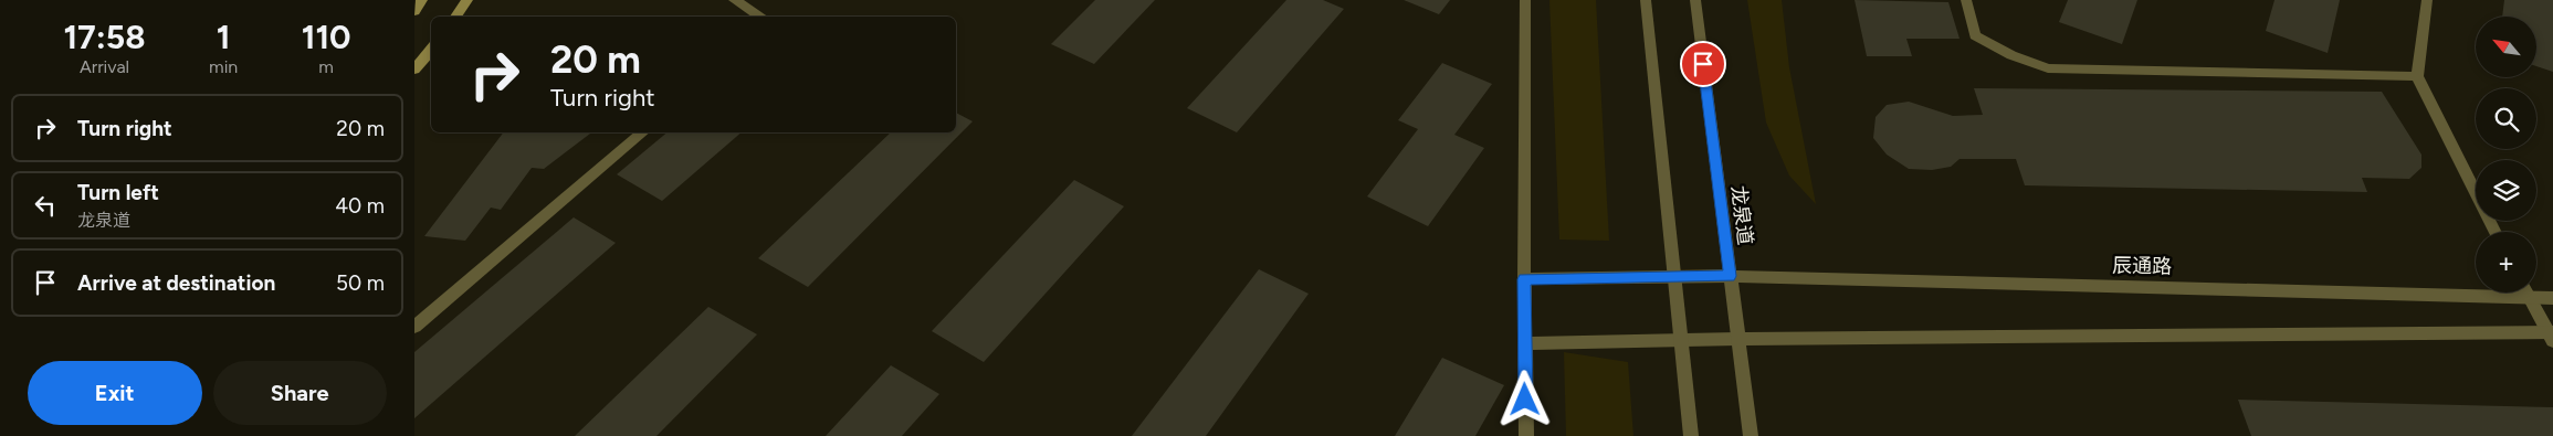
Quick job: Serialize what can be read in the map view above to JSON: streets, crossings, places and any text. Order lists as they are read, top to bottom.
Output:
{
  "streets": {
    "street": ["龙泉道", "辰通路"]
  },
  "crossings": [
    ["龙泉道", "辰通路"]
  ],
  "north": "top left",
  "page": {
    "eta": [
      "17:58",
      "Arrival",
      "1",
      "min",
      "110",
      "m"
    ],
    "map_buttons": "+",
    "turn": ["20 m", "Turn right"],
    "list": [
      {
        "name": "Turn right",
        "value": "20 m"
      },
      {
        "name": "Turn left",
        "note": "龙泉道",
        "value": "40 m"
      },
      {
        "name": "Arrive at destination",
        "value": "50 m"
      }
    ],
    "buttons": ["Exit", "Share"]
  }
}
